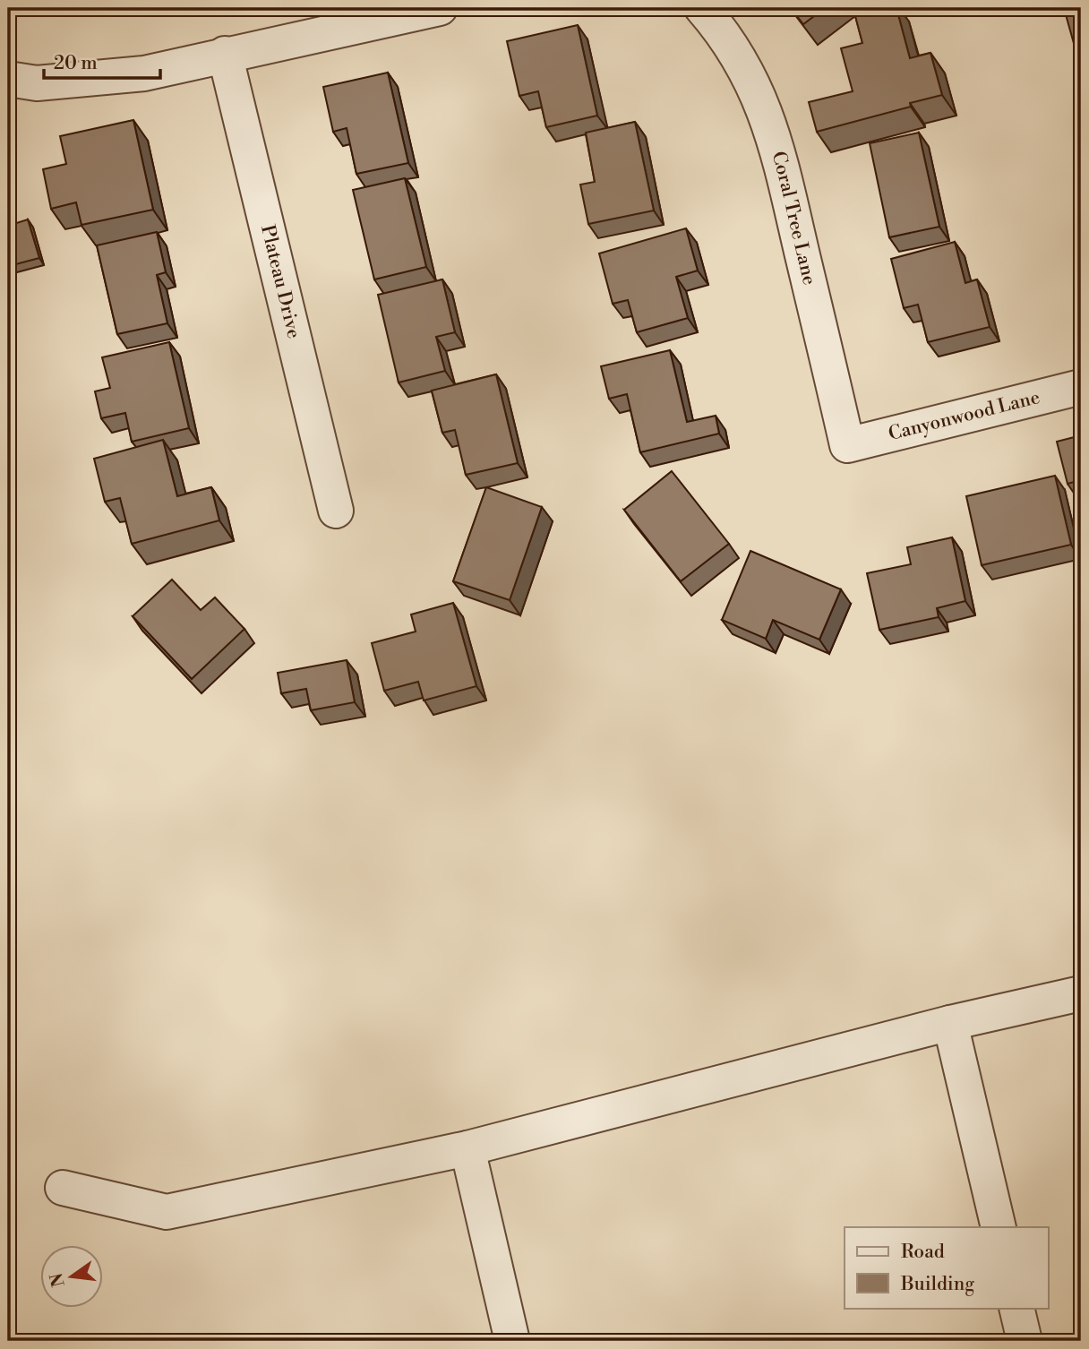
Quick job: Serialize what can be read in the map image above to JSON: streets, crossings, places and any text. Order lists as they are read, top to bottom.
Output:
{
  "streets": {
    "street": ["Coral Tree Lane", "Plateau Drive", "Canyonwood Lane"]
  },
  "crossings": [
    ["Coral Tree Lane", "Canyonwood Lane"]
  ],
  "legend": ["Road", "Building"],
  "scale_bar": "20 m",
  "north": "left"
}
